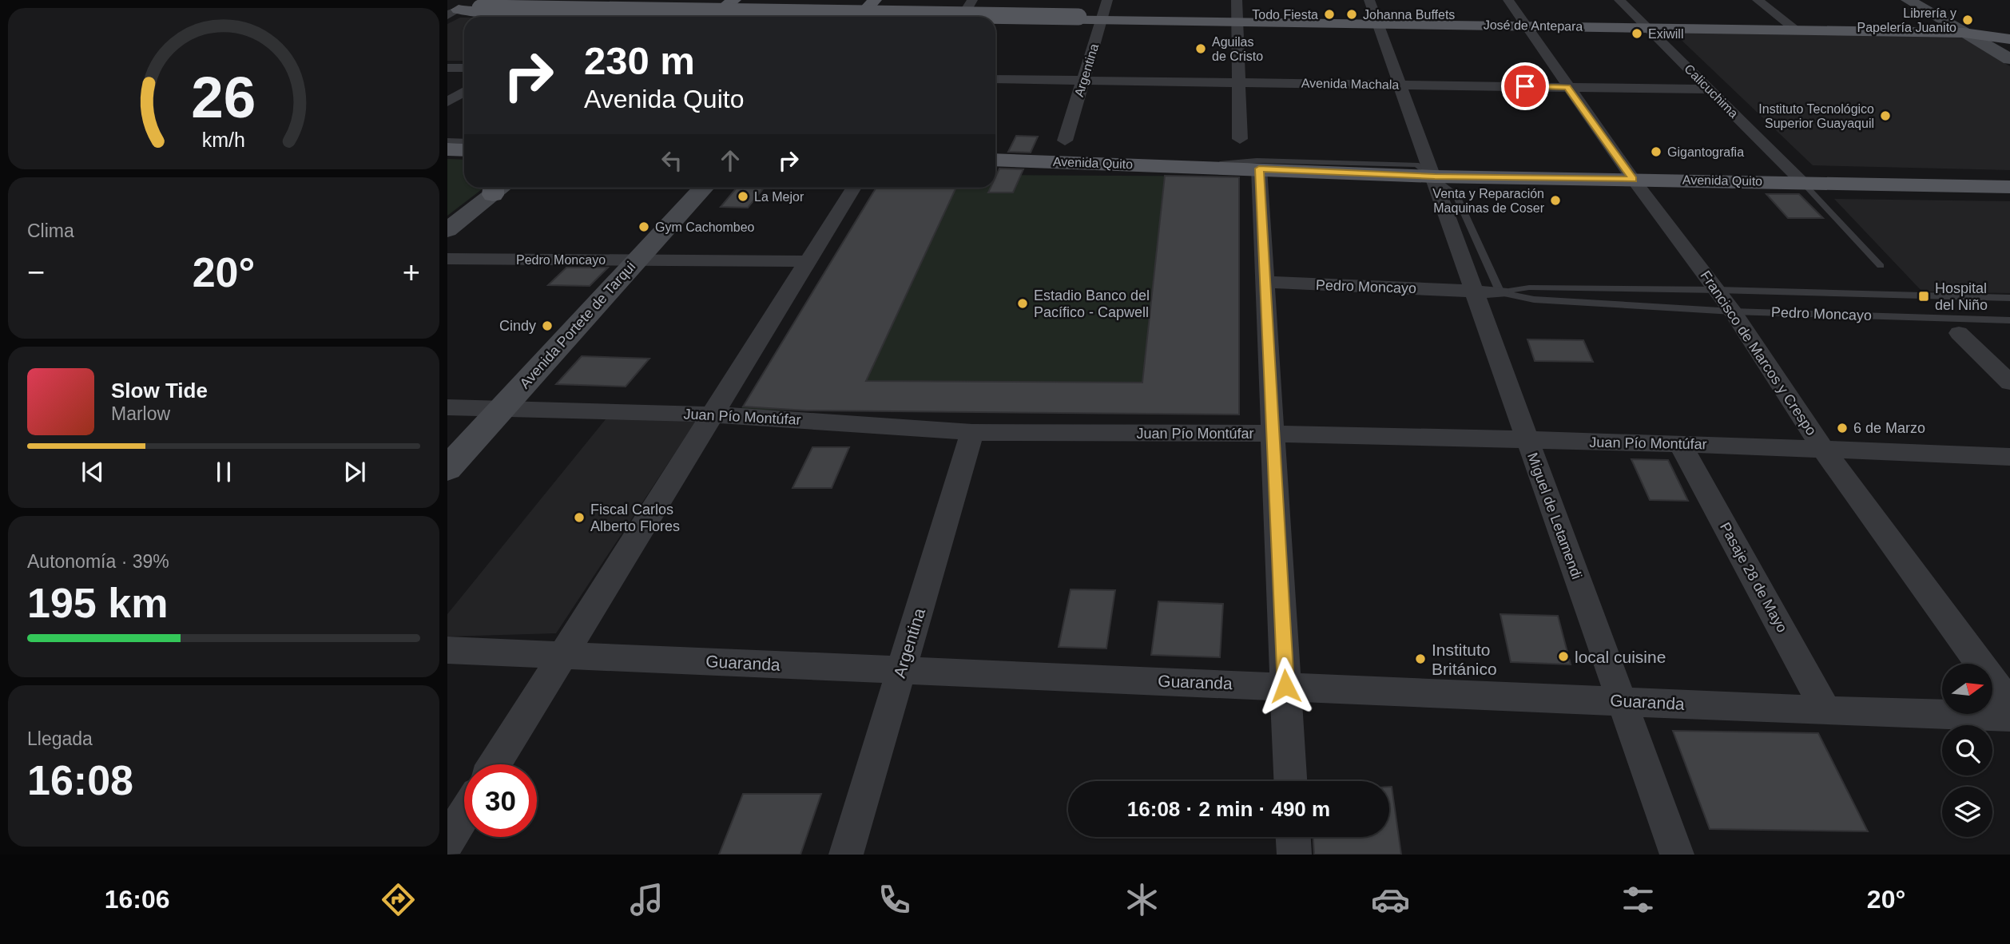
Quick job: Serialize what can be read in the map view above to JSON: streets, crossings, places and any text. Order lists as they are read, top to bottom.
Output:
{
  "streets": {
    "main road": ["José de Antepara", "Avenida Quito"],
    "street": [
      "Argentina",
      "Avenida Machala",
      "Calicuchima",
      "Pedro Moncayo",
      "Avenida Portete de Tarqui",
      "Francisco de Marcos y Crespo",
      "Juan Pío Montúfar",
      "Miguel de Letamendi",
      "Pasaje 28 de Mayo",
      "Guaranda"
    ]
  },
  "crossings": [
    ["José de Antepara", "Argentina"],
    ["José de Antepara", "Calicuchima"],
    ["José de Antepara", "Francisco de Marcos y Crespo"],
    ["José de Antepara", "Miguel de Letamendi"],
    ["Argentina", "Avenida Machala"],
    ["Argentina", "Juan Pío Montúfar"],
    ["Argentina", "Guaranda"],
    ["Avenida Machala", "Calicuchima"],
    ["Avenida Machala", "Francisco de Marcos y Crespo"],
    ["Avenida Machala", "Miguel de Letamendi"],
    ["Calicuchima", "Avenida Quito"],
    ["Avenida Quito", "Francisco de Marcos y Crespo"],
    ["Avenida Quito", "Miguel de Letamendi"],
    ["Pedro Moncayo", "Avenida Portete de Tarqui"],
    ["Pedro Moncayo", "Francisco de Marcos y Crespo"],
    ["Pedro Moncayo", "Miguel de Letamendi"],
    ["Avenida Portete de Tarqui", "Juan Pío Montúfar"],
    ["Francisco de Marcos y Crespo", "Juan Pío Montúfar"],
    ["Juan Pío Montúfar", "Miguel de Letamendi"],
    ["Juan Pío Montúfar", "Pasaje 28 de Mayo"],
    ["Miguel de Letamendi", "Guaranda"],
    ["Pasaje 28 de Mayo", "Guaranda"]
  ],
  "places": {
    "other": [
      "Todo Fiesta",
      "Johanna Buffets",
      "Librería y Papelería Juanito",
      "Exiwill",
      "Aguilas de Cristo",
      "Instituto Tecnológico Superior Guayaquil",
      "Gigantografia",
      "La Mejor",
      "Venta y Reparación Maquinas de Coser",
      "Gym Cachombeo",
      "Estadio Banco del Pacífico - Capwell",
      "Cindy",
      "6 de Marzo",
      "Fiscal Carlos Alberto Flores",
      "local cuisine",
      "Instituto Británico"
    ],
    "transit": ["Hospital del Niño"]
  },
  "north": "right",
  "page": {
    "turn": ["230 m", "Avenida Quito"],
    "tile": [
      "Clima",
      ["Autonomía · 39%", "195 km"],
      ["Llegada", "16:08"]
    ],
    "heat": ["−", "20°", "+"],
    "song": ["Slow Tide", "Marlow"],
    "limit": "30",
    "trip": "16:08 · 2 min · 490 m",
    "tabs": ["16:06", "20°"],
    "gauge": ["26", "km/h"]
  }
}
